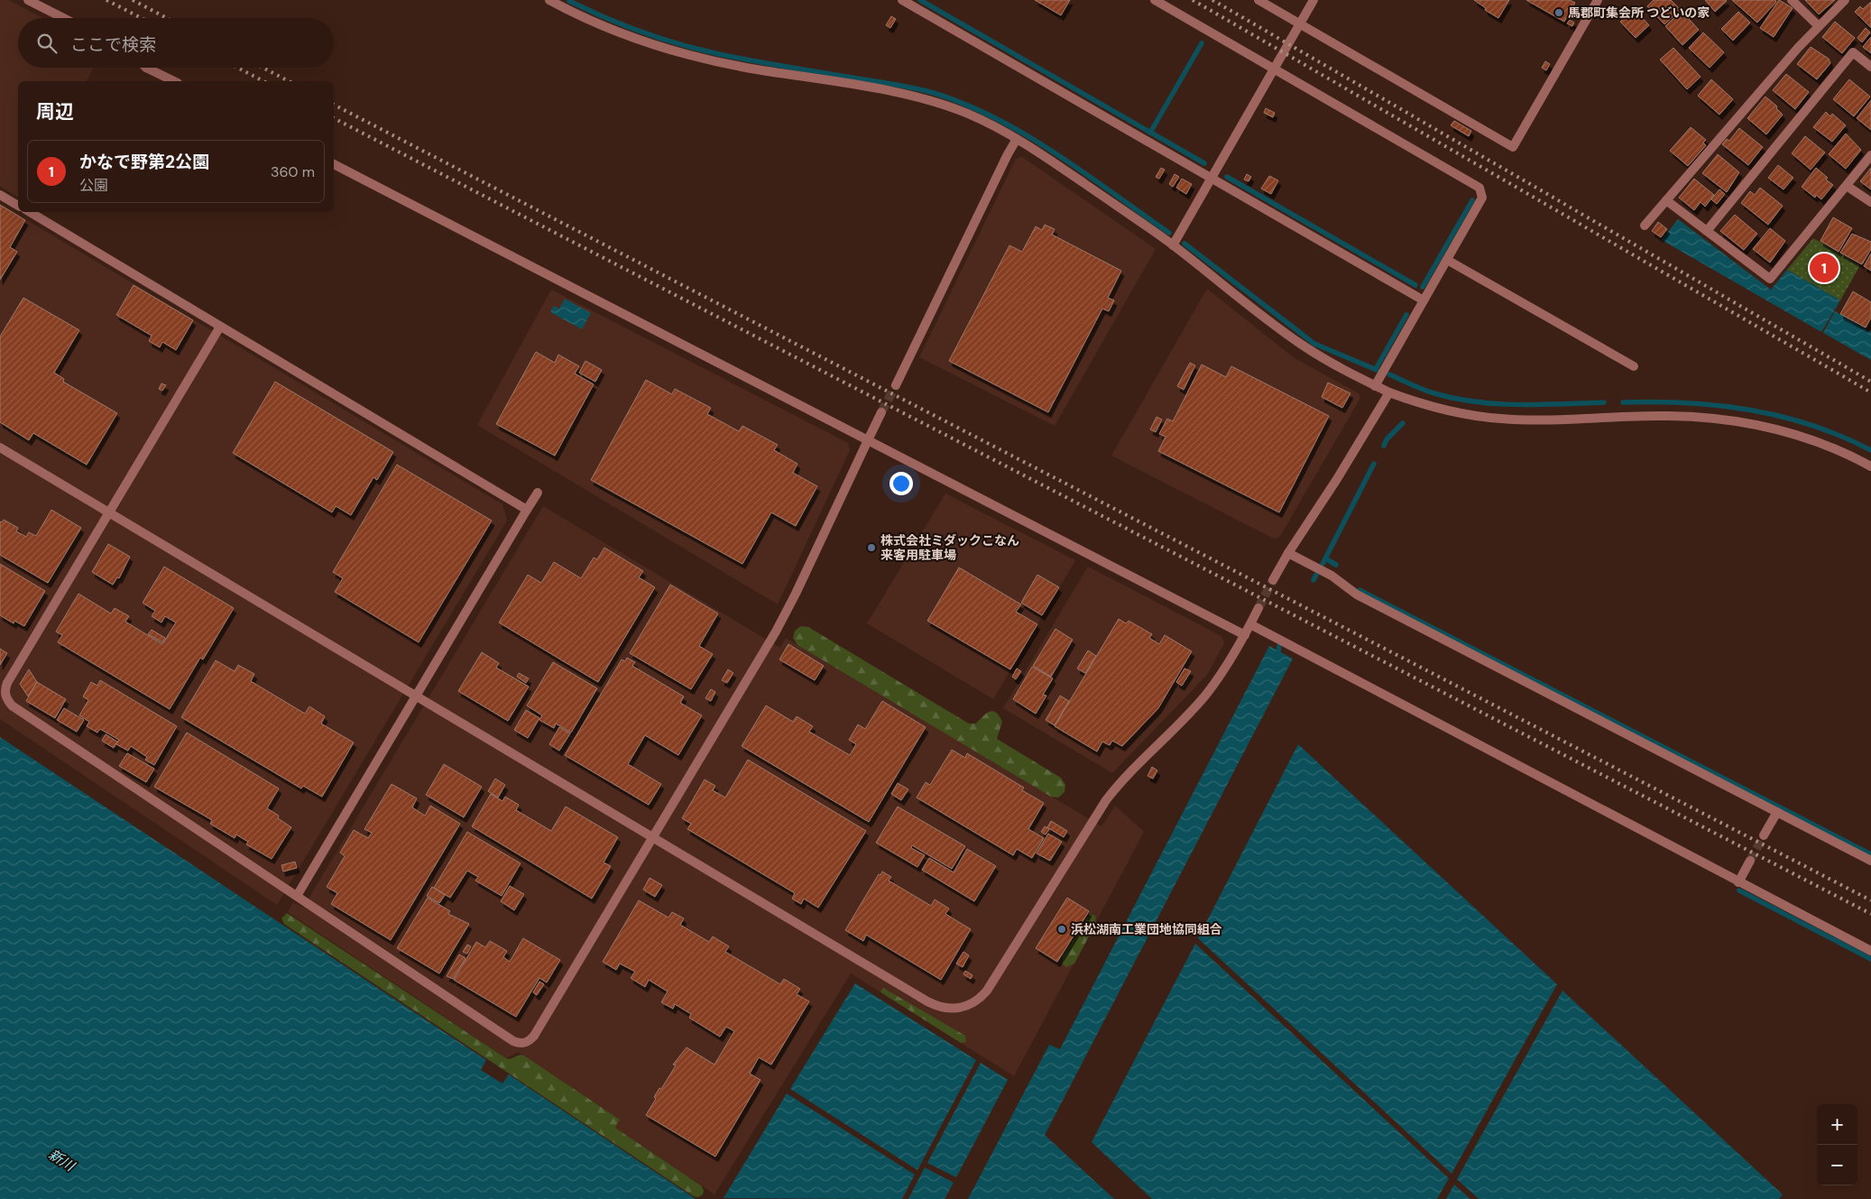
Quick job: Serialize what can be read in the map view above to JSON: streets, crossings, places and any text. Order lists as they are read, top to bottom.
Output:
{
  "water": ["新川"],
  "places": ["馬郡町集会所 つどいの家", "株式会社ミダックこなん 来客用駐車場", "浜松湖南工業団地協同組合"],
  "page": {
    "search": "ここで検索",
    "heading": "周辺",
    "list": [
      {
        "mark": "1",
        "name": "かなで野第2公園",
        "note": "公園",
        "value": "360 m"
      }
    ],
    "pins": "1",
    "map_buttons": ["+", "−"]
  }
}
